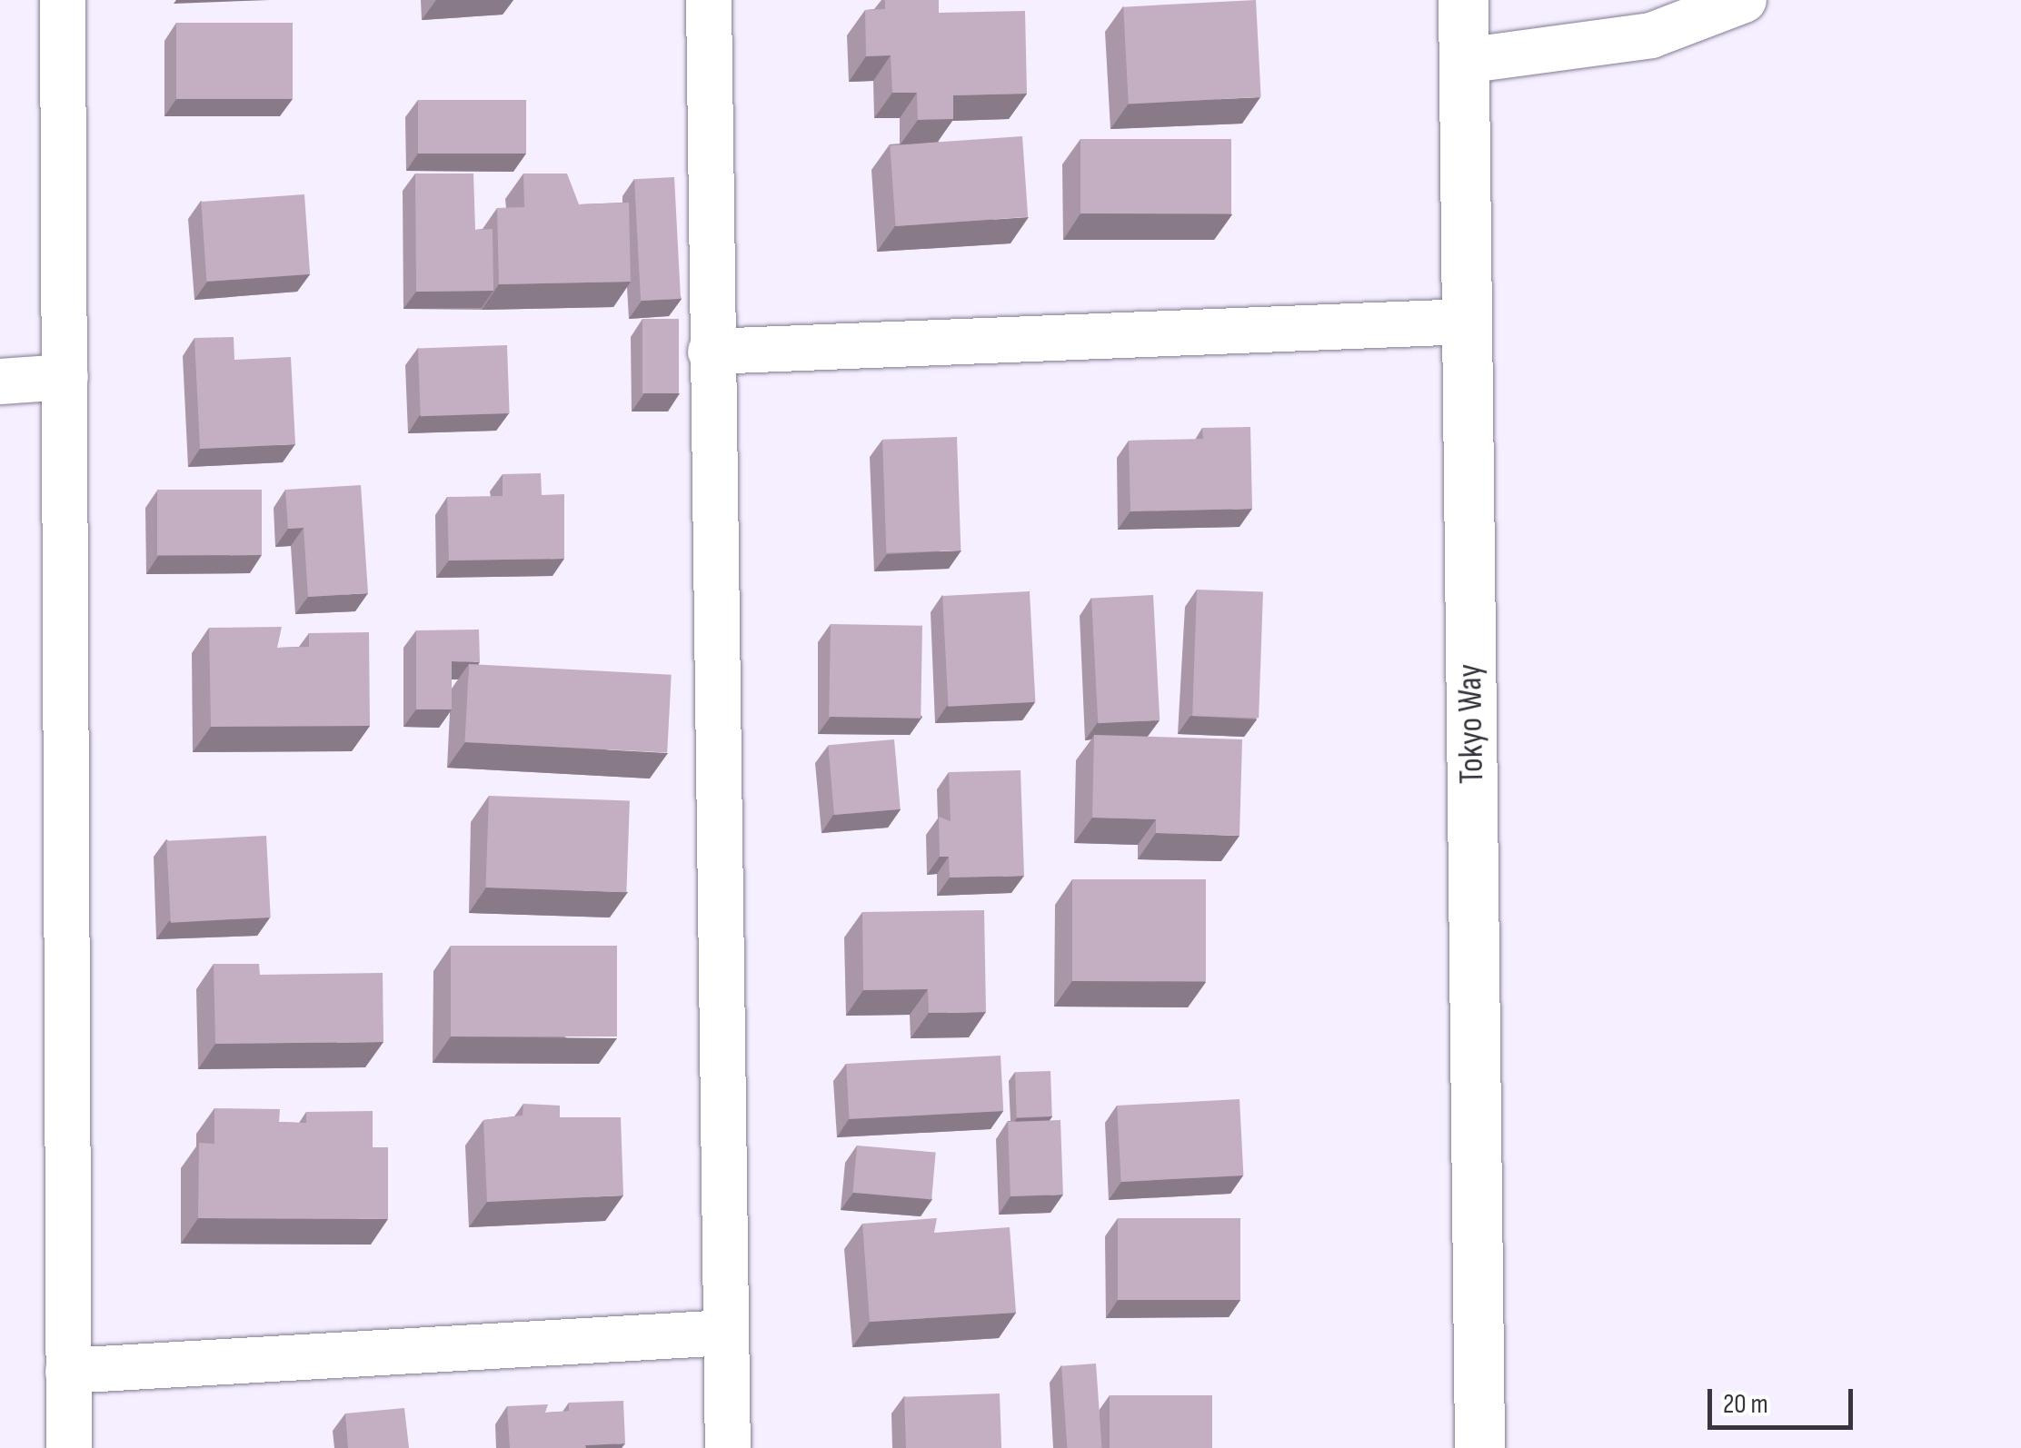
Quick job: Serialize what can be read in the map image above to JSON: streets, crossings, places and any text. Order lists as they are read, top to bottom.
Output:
{
  "streets": {
    "main road": ["Tokyo Way"]
  },
  "scale_bar": "20 m"
}
